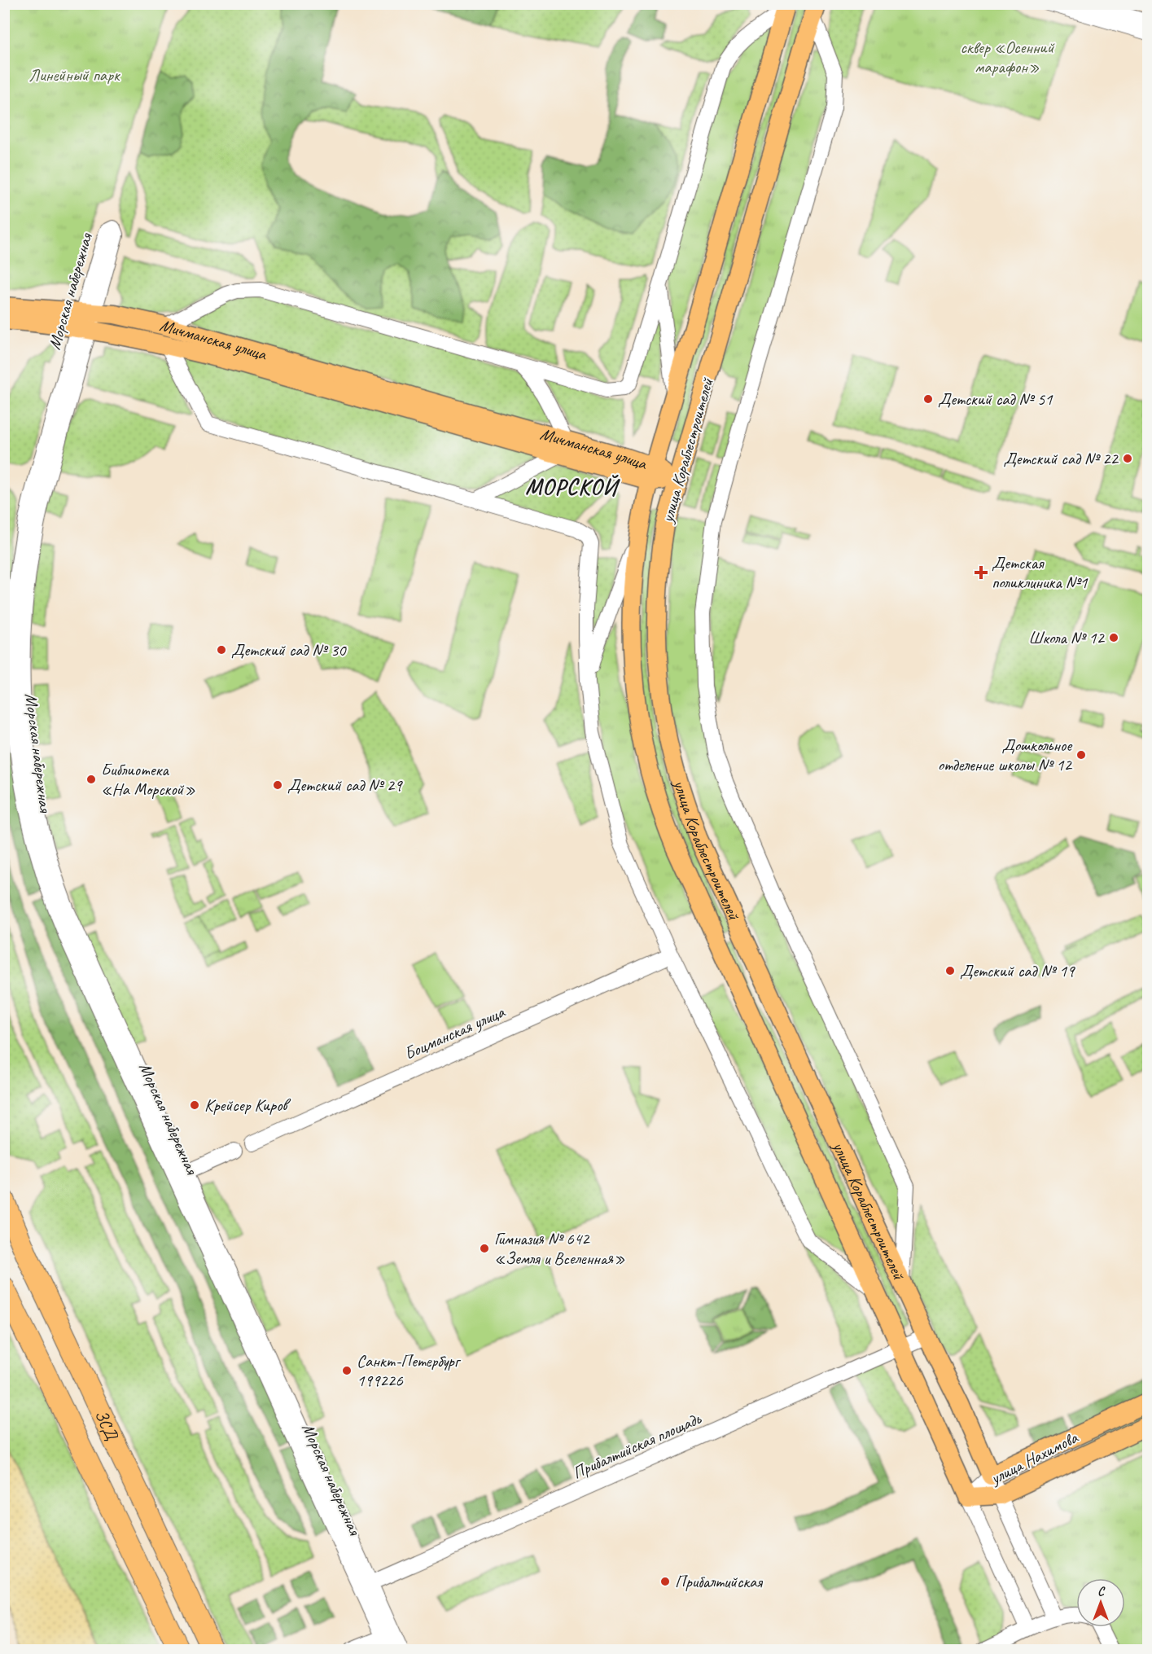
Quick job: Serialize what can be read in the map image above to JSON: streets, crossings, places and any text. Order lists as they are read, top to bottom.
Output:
{
  "streets": {
    "highway": ["ЗСД"],
    "main road": ["Мичманская улица", "улица Кораблестроителей", "улица Нахимова"],
    "street": ["Морская набережная", "Боцманская улица", "Прибалтийская площадь"]
  },
  "crossings": [
    ["Морская набережная", "Мичманская улица"],
    ["Морская набережная", "Прибалтийская площадь"],
    ["Мичманская улица", "улица Кораблестроителей"],
    ["улица Кораблестроителей", "Боцманская улица"],
    ["улица Кораблестроителей", "Прибалтийская площадь"],
    ["улица Кораблестроителей", "улица Нахимова"]
  ],
  "districts": ["МОРСКОЙ"],
  "parks": ["сквер «Осенний марафон»", "Линейный парк"],
  "places": {
    "other": [
      "Детский сад № 51",
      "Детский сад № 22",
      "Школа № 12",
      "Детский сад № 30",
      "Дошкольное отделение школы № 12",
      "Библиотека «На Морской»",
      "Детский сад № 29",
      "Детский сад № 19",
      "Крейсер Киров",
      "Гимназия № 642 «Земля и Вселенная»",
      "Санкт-Петербург 199226",
      "Прибалтийская"
    ],
    "health": ["Детская поликлиника №1"]
  },
  "north": "top"
}
